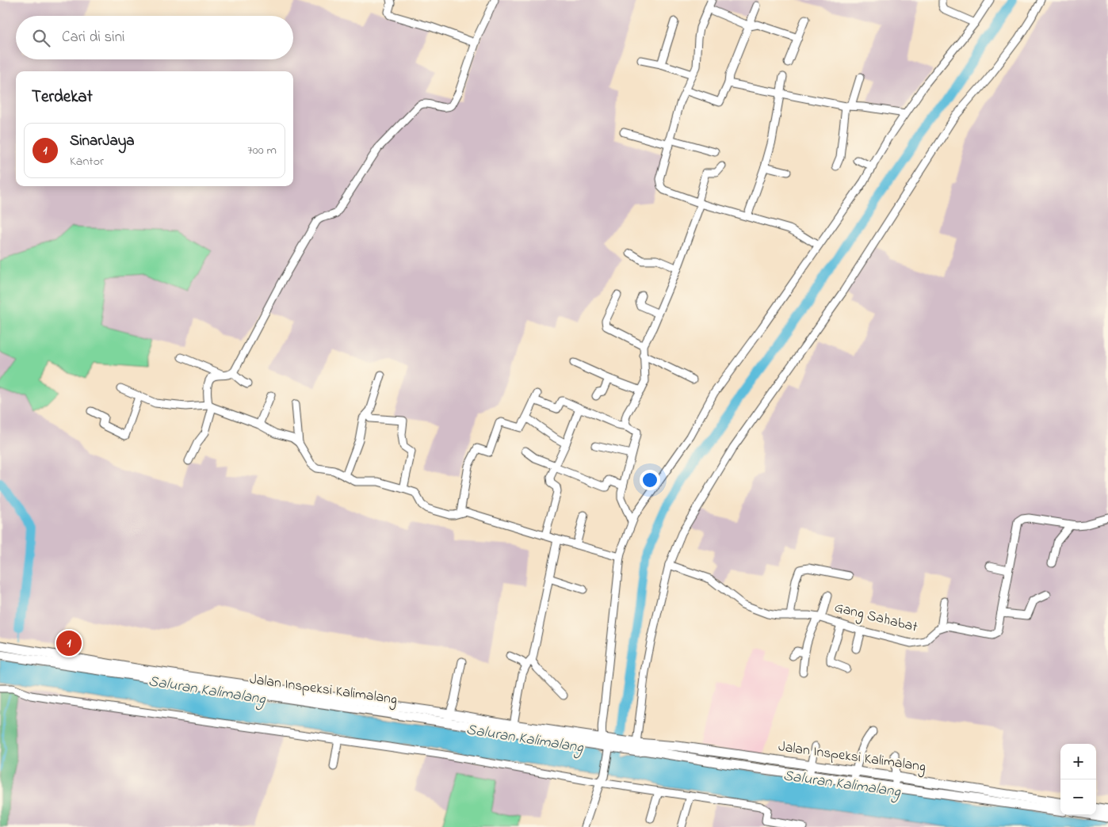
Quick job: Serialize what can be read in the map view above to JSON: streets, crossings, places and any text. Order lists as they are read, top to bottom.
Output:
{
  "streets": {
    "main road": ["Jalan Inspeksi Kalimalang"],
    "street": ["Gang Sahabat"]
  },
  "water": ["Saluran Kalimalang"],
  "page": {
    "search": "Cari di sini",
    "heading": "Terdekat",
    "list": [
      {
        "mark": "1",
        "name": "SinarJaya",
        "note": "Kantor",
        "value": "700 m"
      }
    ],
    "pins": "1",
    "map_buttons": ["+", "−"]
  }
}
